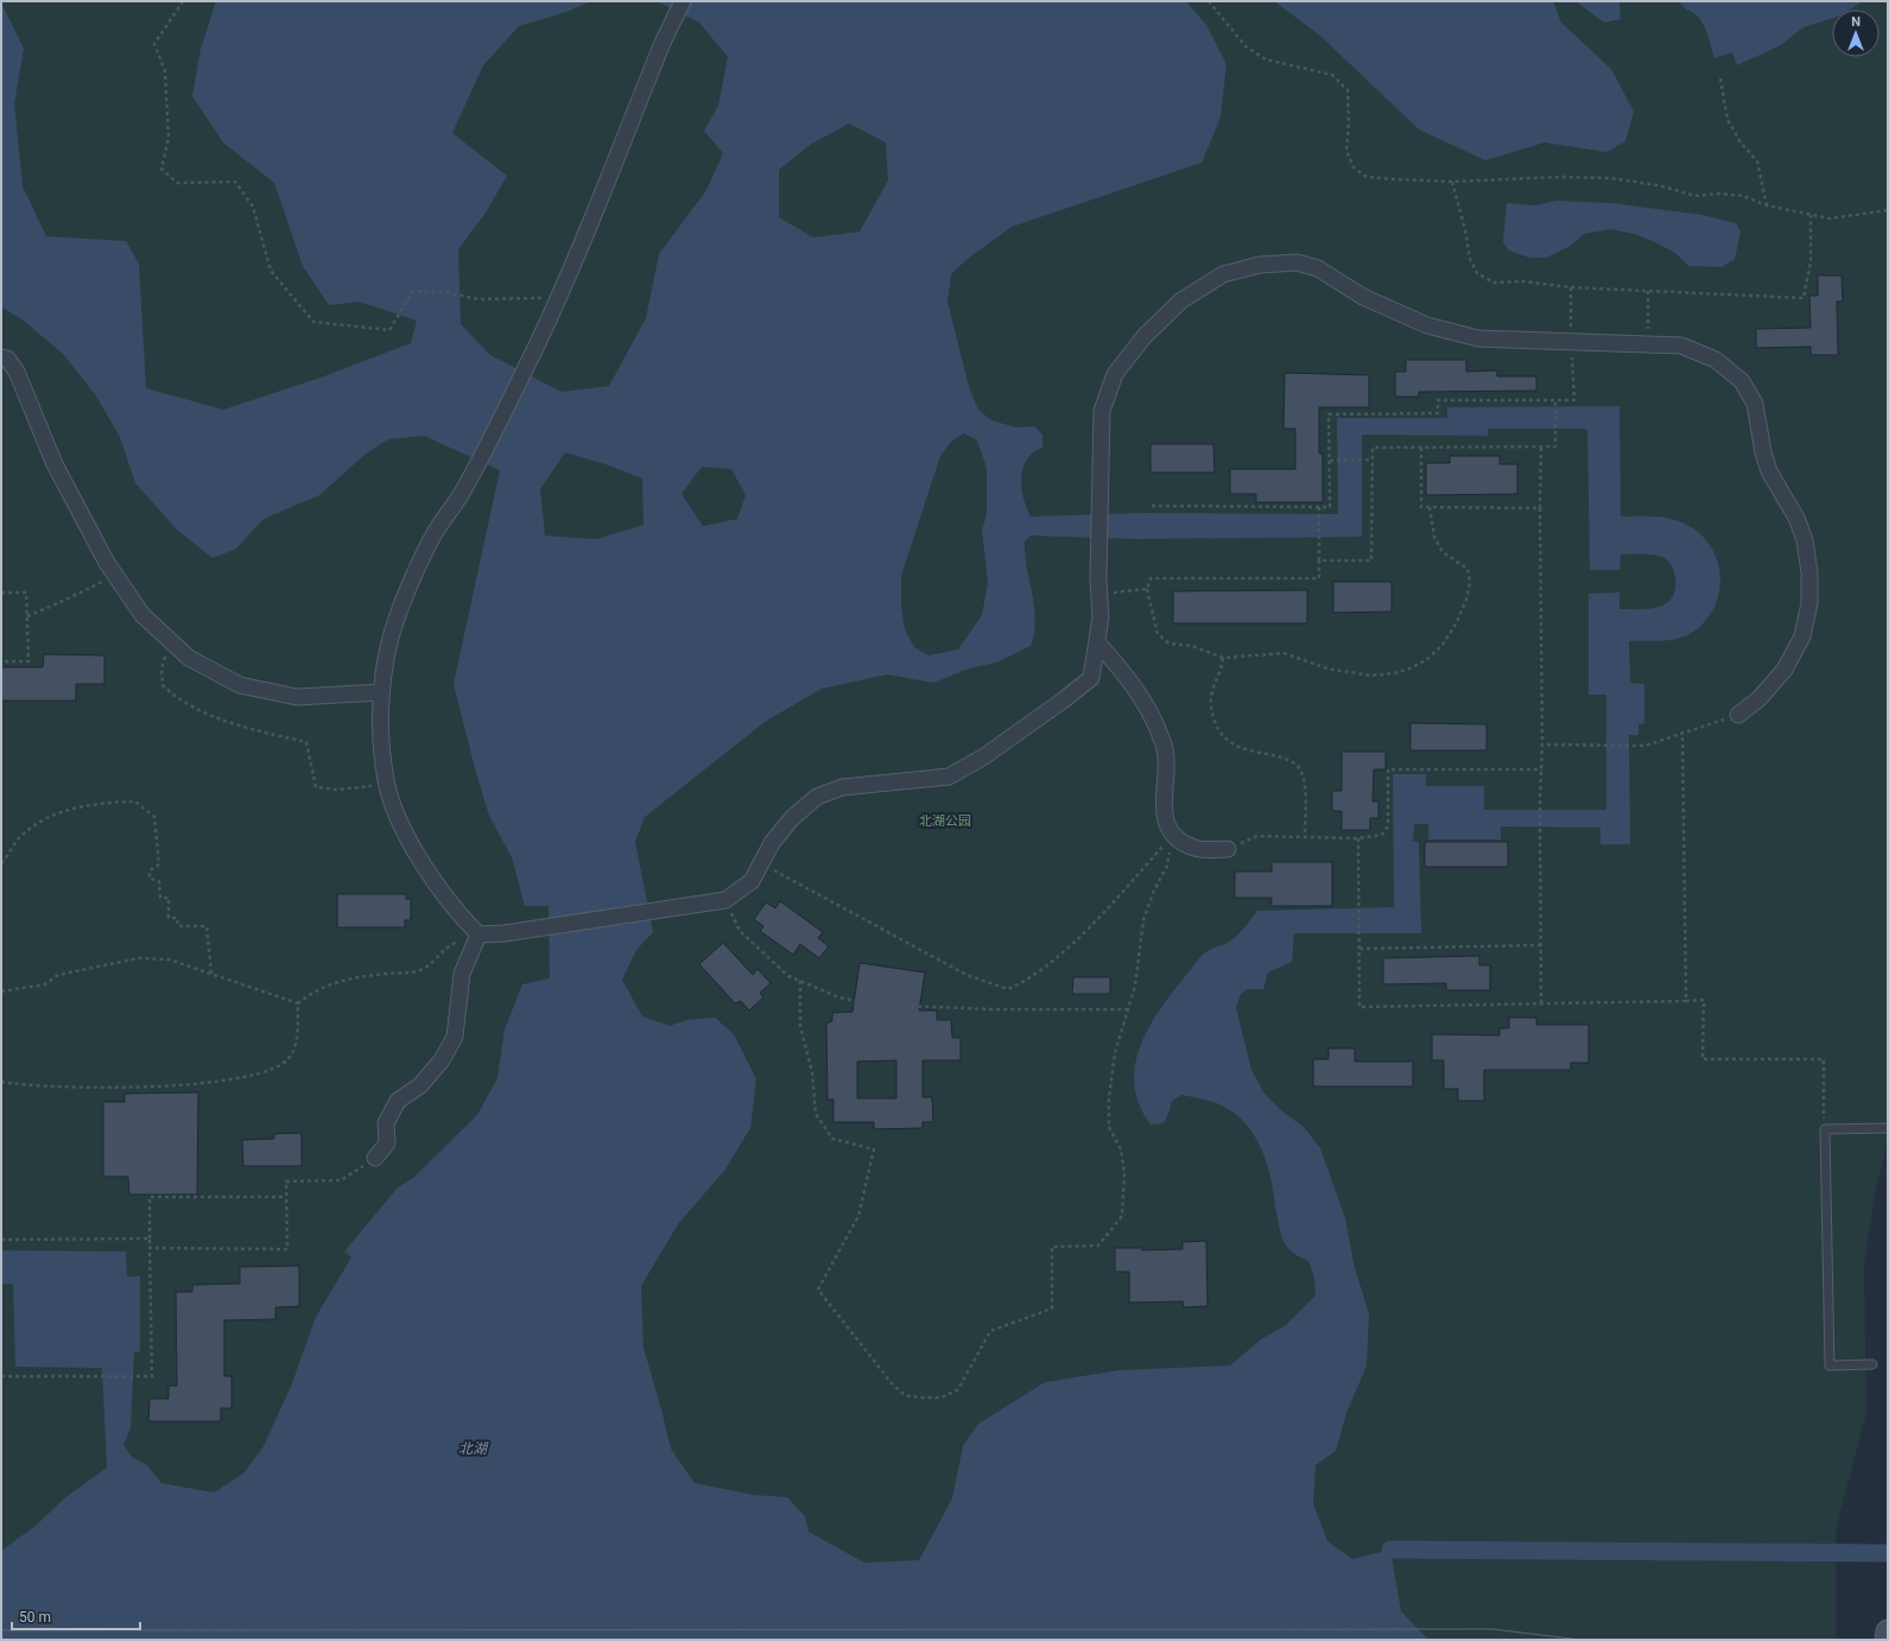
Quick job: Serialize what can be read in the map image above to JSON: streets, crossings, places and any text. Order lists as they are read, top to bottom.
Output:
{
  "water": ["北湖"],
  "parks": ["北湖公园"],
  "scale_bar": "50 m",
  "north": "top"
}
